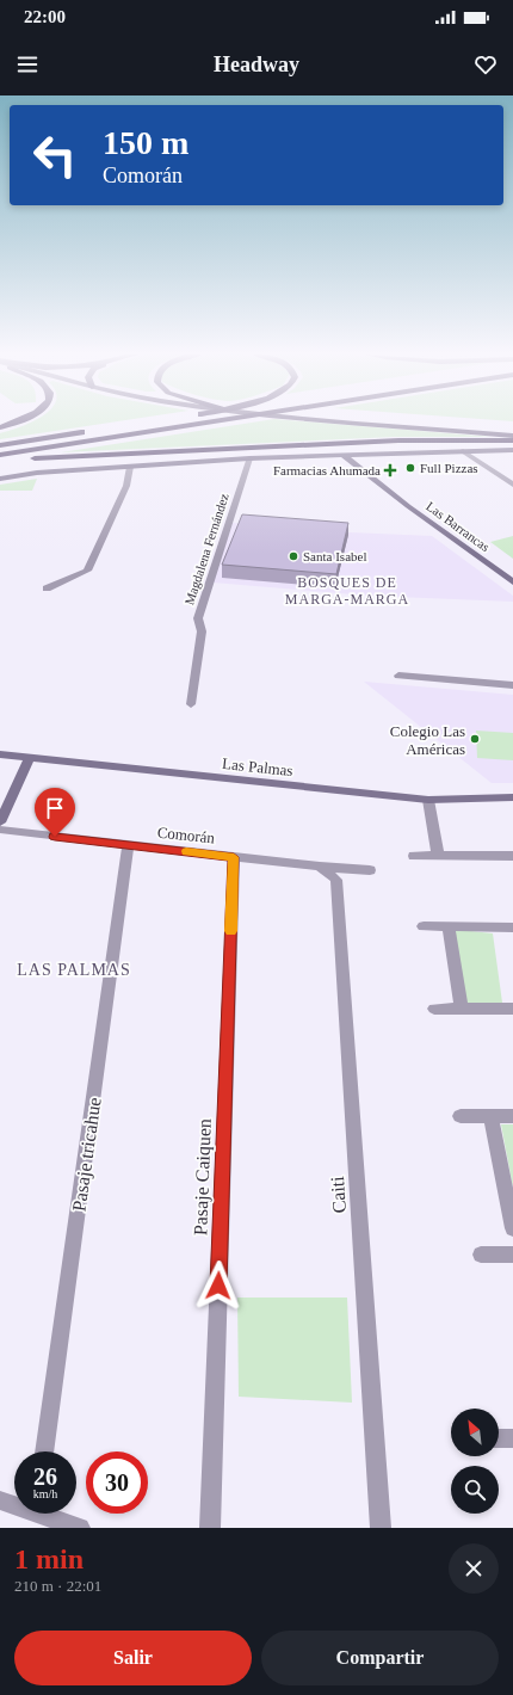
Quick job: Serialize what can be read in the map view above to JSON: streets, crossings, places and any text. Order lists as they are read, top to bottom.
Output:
{
  "streets": {
    "street": [
      "Las Barrancas",
      "Magdalena Fernández",
      "Las Palmas",
      "Comorán",
      "Pasaje tricahue",
      "Pasaje Caiquen",
      "Caiti"
    ]
  },
  "crossings": [
    ["Comorán", "Pasaje tricahue"],
    ["Comorán", "Pasaje Caiquen"],
    ["Comorán", "Caiti"]
  ],
  "districts": ["BOSQUES DE MARGA-MARGA", "LAS PALMAS"],
  "places": {
    "other": ["Full Pizzas", "Santa Isabel", "Colegio Las Américas"],
    "health": ["Farmacias Ahumada"]
  },
  "north": "top left",
  "page": {
    "status": "22:00",
    "header": "Headway",
    "turn": ["150 m", "Comorán"],
    "speed": "26 km/h",
    "limit": "30",
    "heading": ["1 min", "210 m · 22:01"],
    "buttons": ["Salir", "Compartir"]
  }
}
